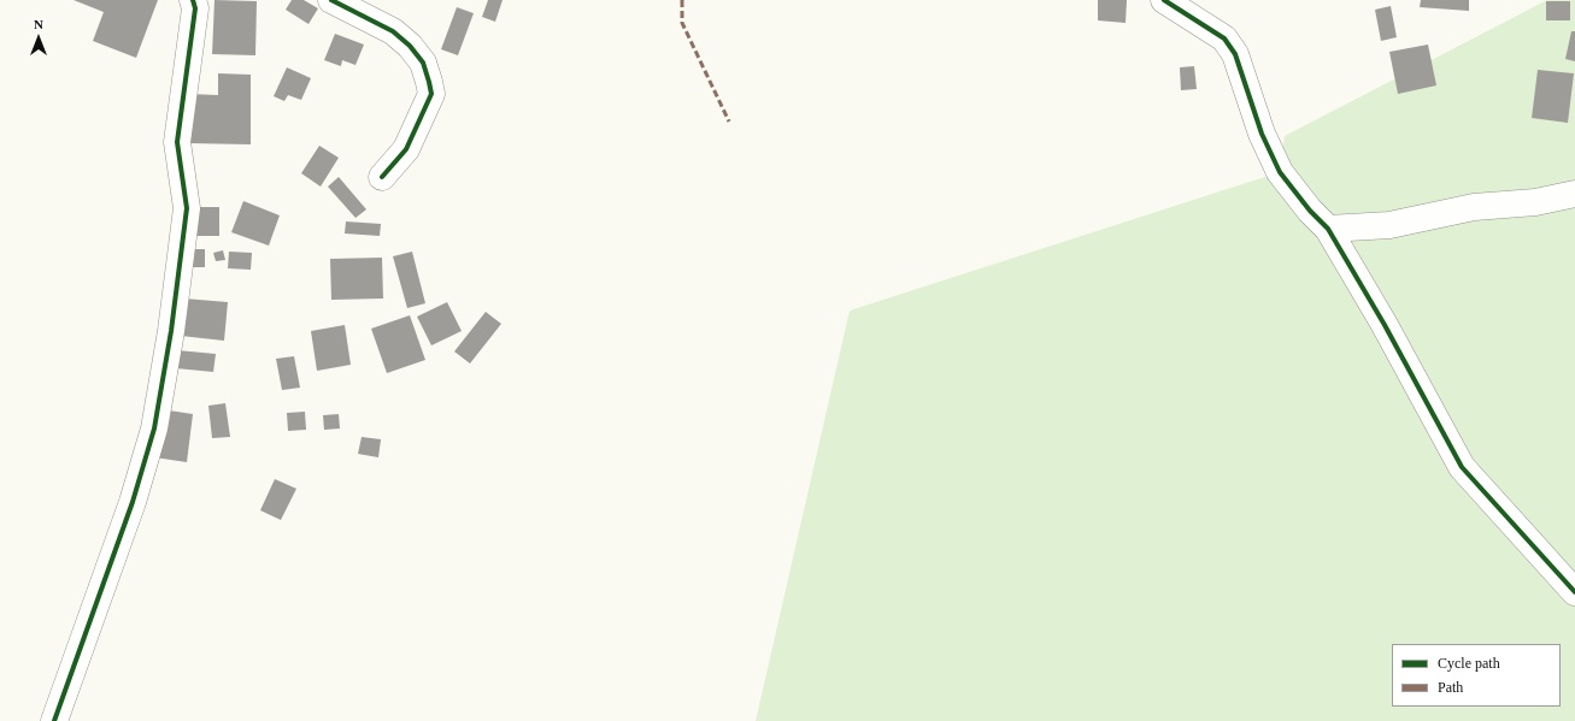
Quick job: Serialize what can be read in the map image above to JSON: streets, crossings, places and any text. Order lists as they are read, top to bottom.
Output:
{
  "legend": ["Cycle path", "Path"],
  "north": "top"
}
